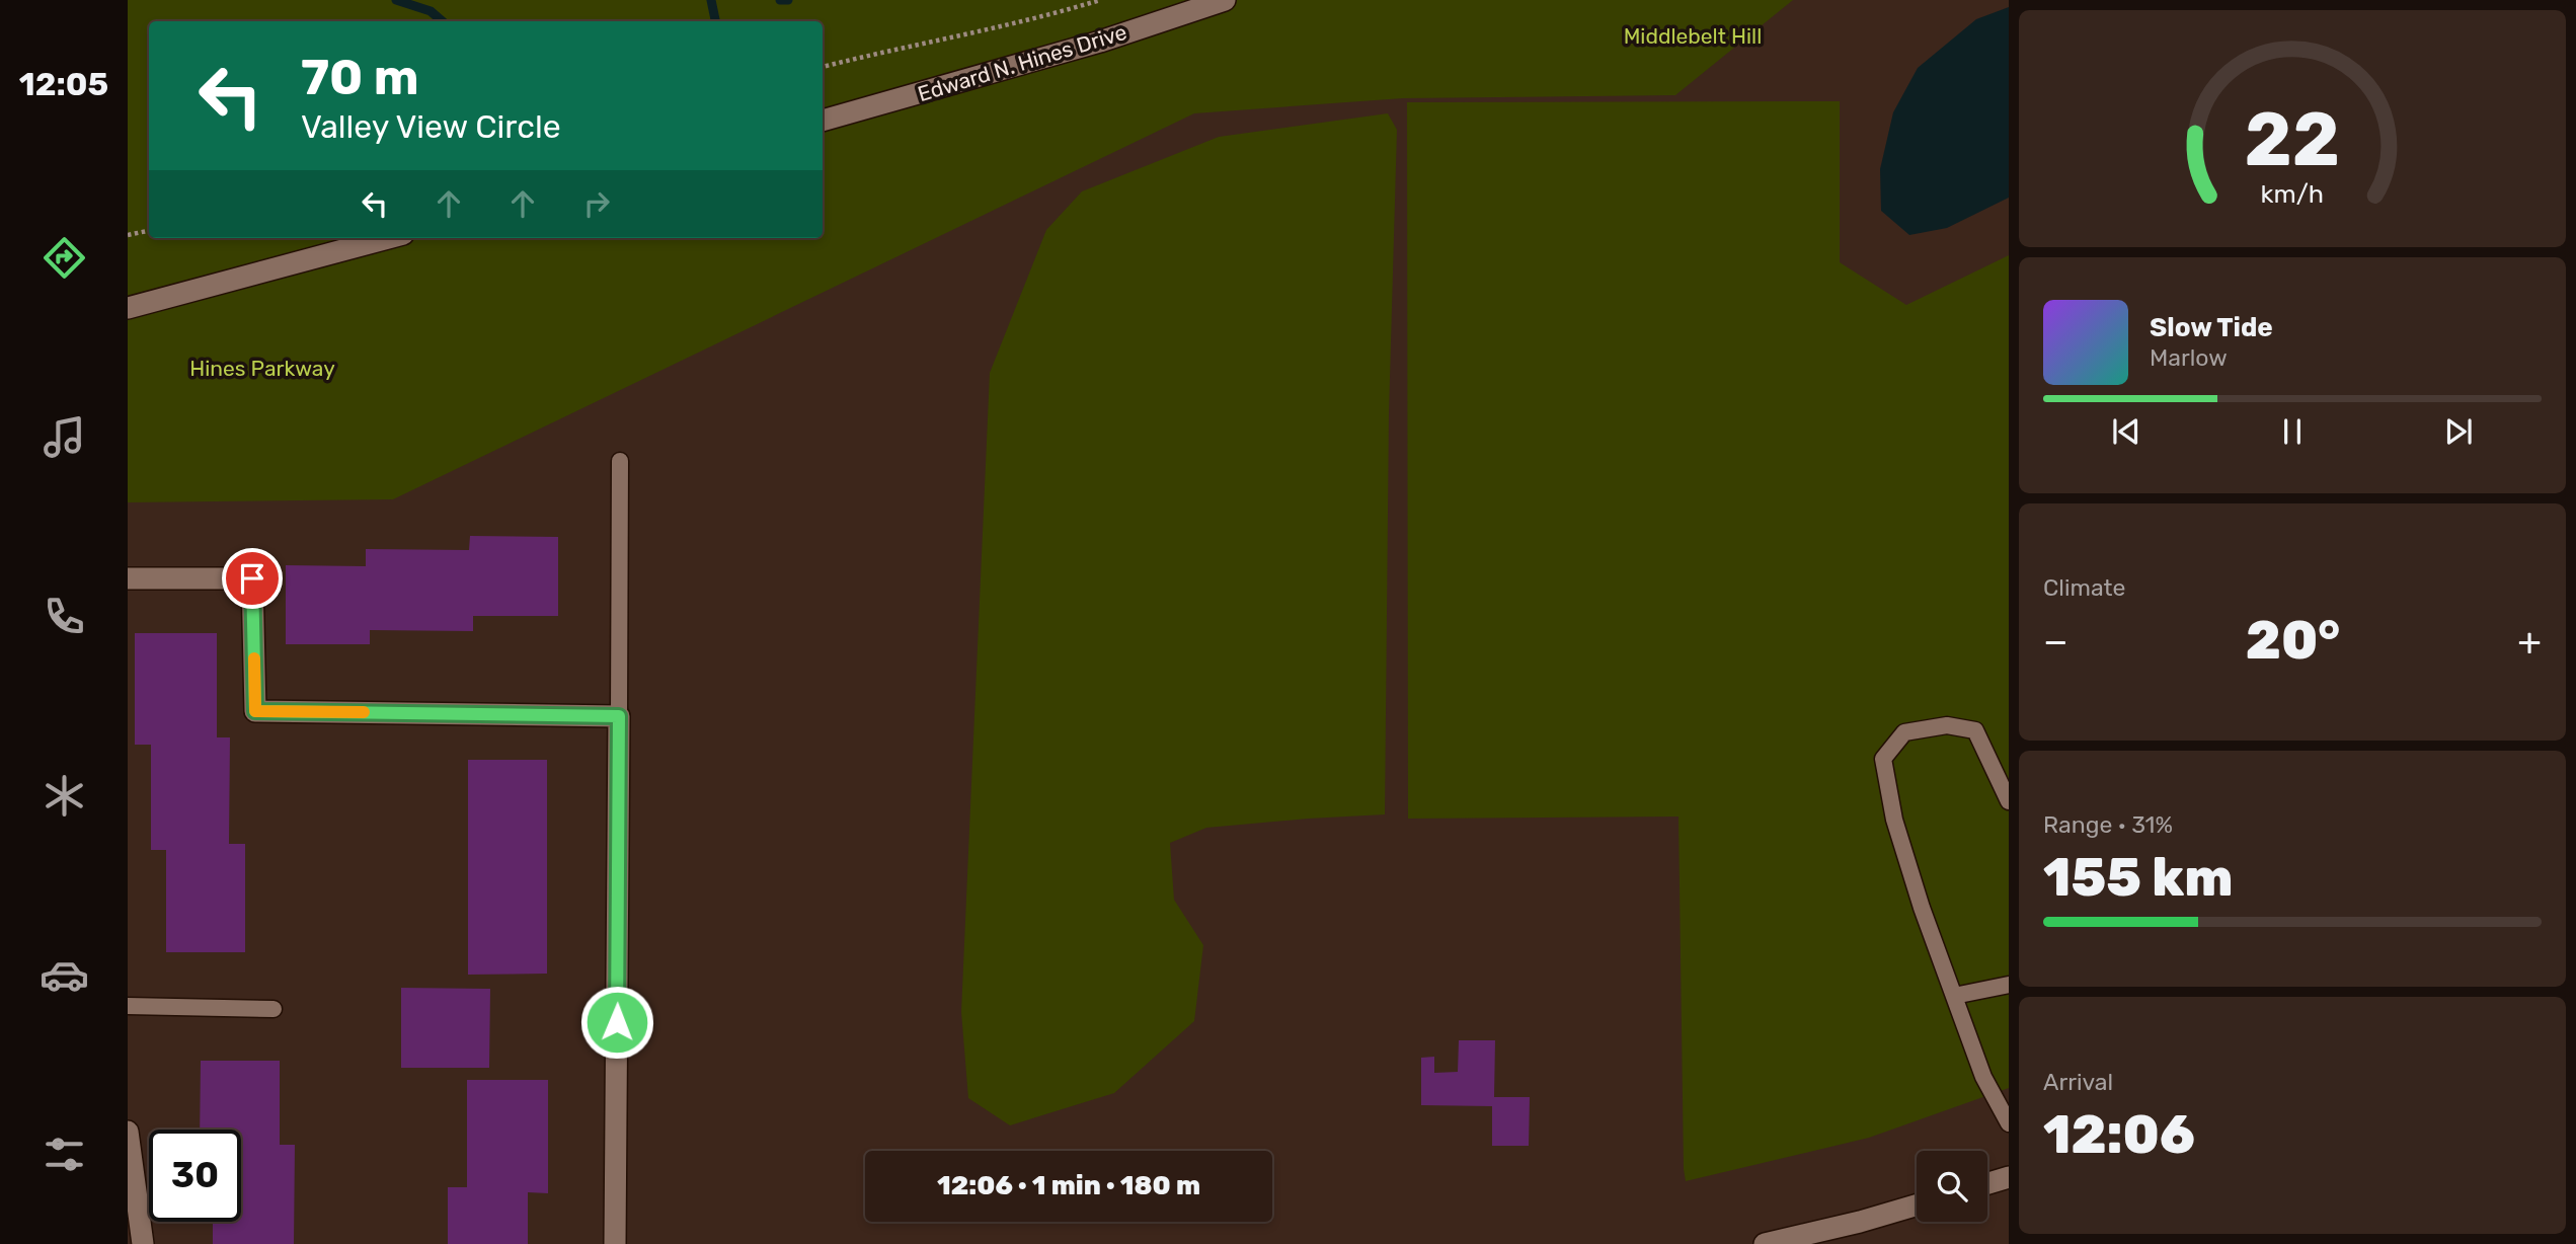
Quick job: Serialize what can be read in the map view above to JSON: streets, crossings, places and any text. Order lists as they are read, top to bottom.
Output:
{
  "streets": {
    "street": ["Edward N. Hines Drive"]
  },
  "parks": ["Middlebelt Hill", "Hines Parkway"],
  "page": {
    "tabs": "12:05",
    "turn": ["70 m", "Valley View Circle"],
    "song": ["Slow Tide", "Marlow"],
    "tile": [
      "Climate",
      ["Range · 31%", "155 km"],
      ["Arrival", "12:06"]
    ],
    "heat": ["−", "20°", "+"],
    "limit": "30",
    "trip": "12:06 · 1 min · 180 m",
    "gauge": ["22", "km/h"]
  }
}
